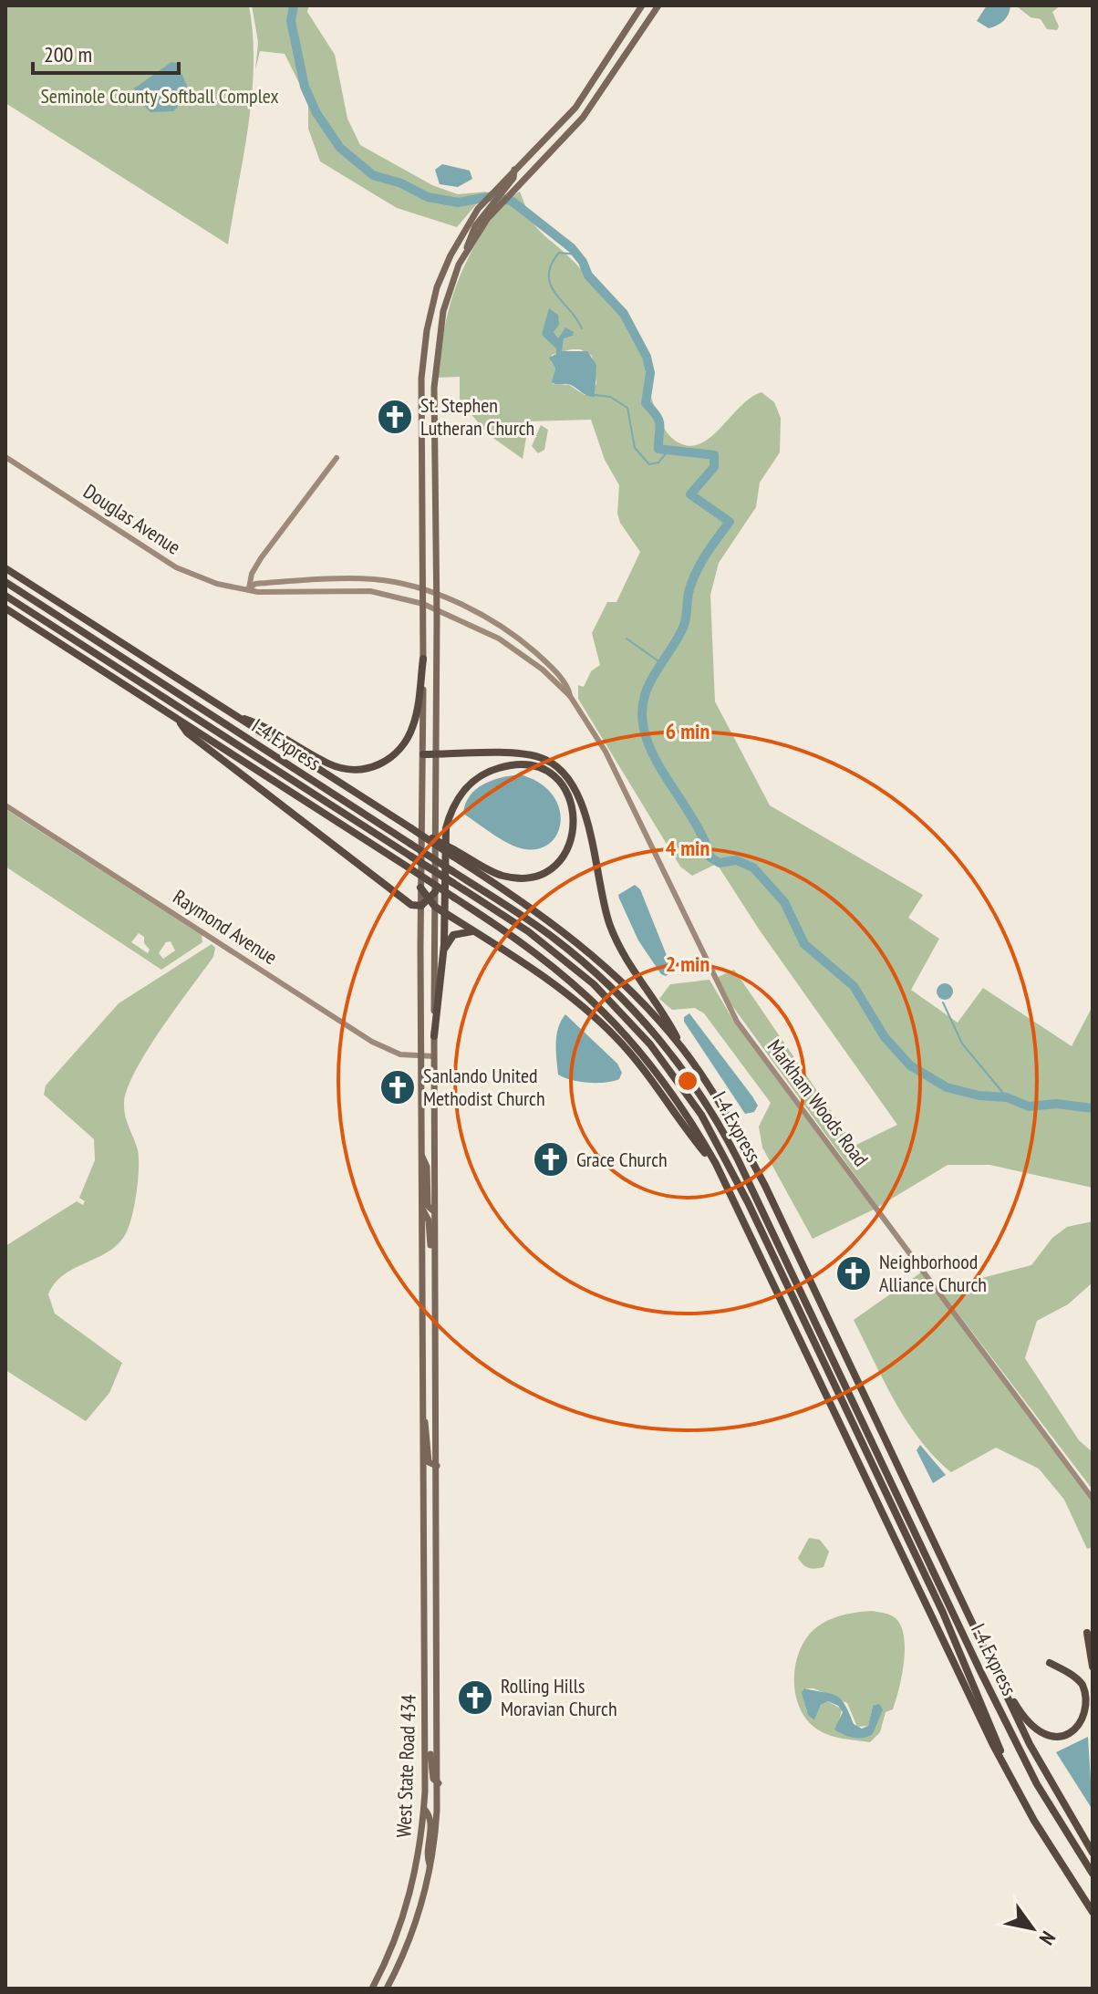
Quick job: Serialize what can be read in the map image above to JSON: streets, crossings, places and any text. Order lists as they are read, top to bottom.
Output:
{
  "streets": {
    "highway": ["I-4 Express"],
    "main road": [
      "Douglas Avenue",
      "Raymond Avenue",
      "Markham Woods Road",
      "West State Road 434"
    ]
  },
  "crossings": [
    ["Douglas Avenue", "Markham Woods Road"]
  ],
  "parks": ["Seminole County Softball Complex"],
  "places": {
    "church": [
      "St. Stephen Lutheran Church",
      "Sanlando United Methodist Church",
      "Grace Church",
      "Neighborhood Alliance Church",
      "Rolling Hills Moravian Church"
    ]
  },
  "scale_bar": "200 m",
  "north": "bottom right",
  "rings": ["6 min", "4 min", "2 min"]
}
